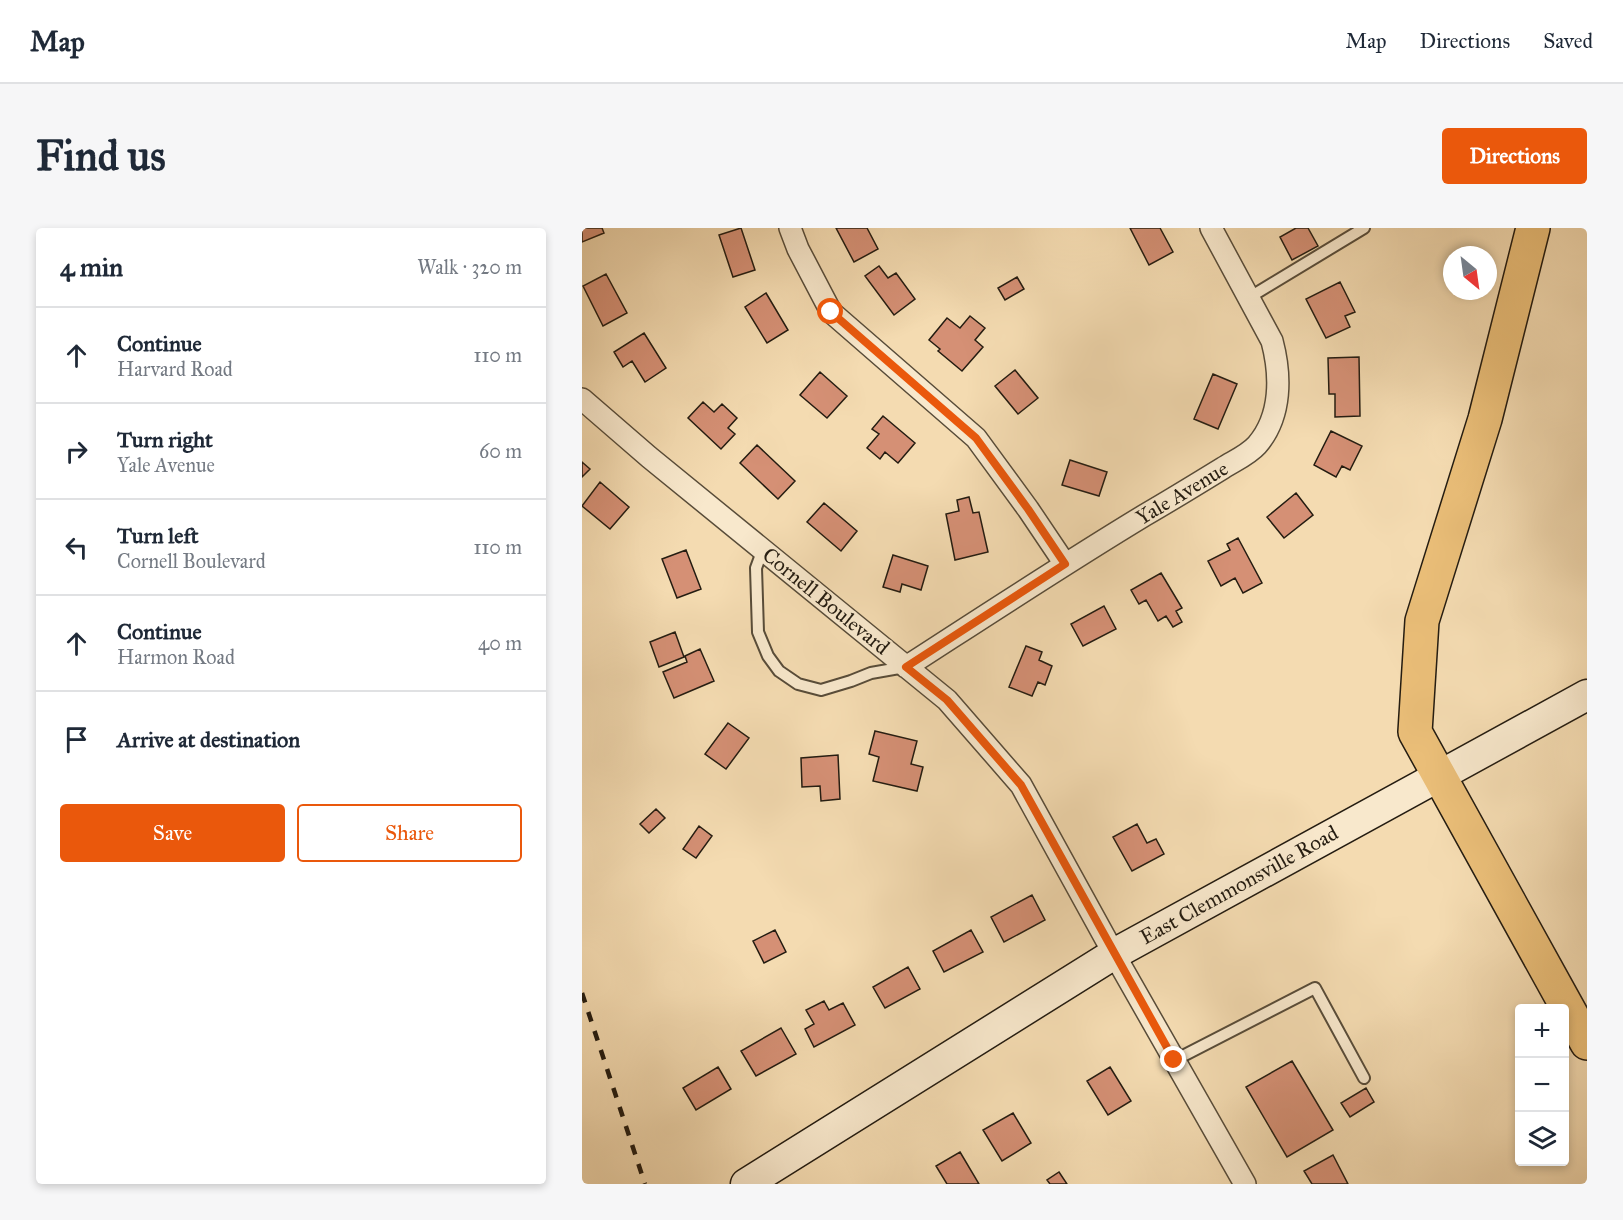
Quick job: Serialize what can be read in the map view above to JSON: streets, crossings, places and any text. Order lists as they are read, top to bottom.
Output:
{
  "streets": {
    "main road": ["East Clemmonsville Road"],
    "street": ["Yale Avenue", "Cornell Boulevard"]
  },
  "crossings": [
    ["Yale Avenue", "Cornell Boulevard"],
    ["Cornell Boulevard", "East Clemmonsville Road"]
  ],
  "north": "bottom right",
  "page": {
    "header": "Map",
    "nav": ["Map", "Directions", "Saved"],
    "buttons": [
      "Directions",
      ["Save", "Share"]
    ],
    "title": "Find us",
    "heading": ["4 min", "Walk · 320 m"],
    "list": [
      ["Continue", "Harvard Road", "110 m"],
      ["Turn right", "Yale Avenue", "60 m"],
      ["Turn left", "Cornell Boulevard", "110 m"],
      ["Continue", "Harmon Road", "40 m"],
      "Arrive at destination"
    ],
    "map_buttons": ["+", "−"]
  }
}
